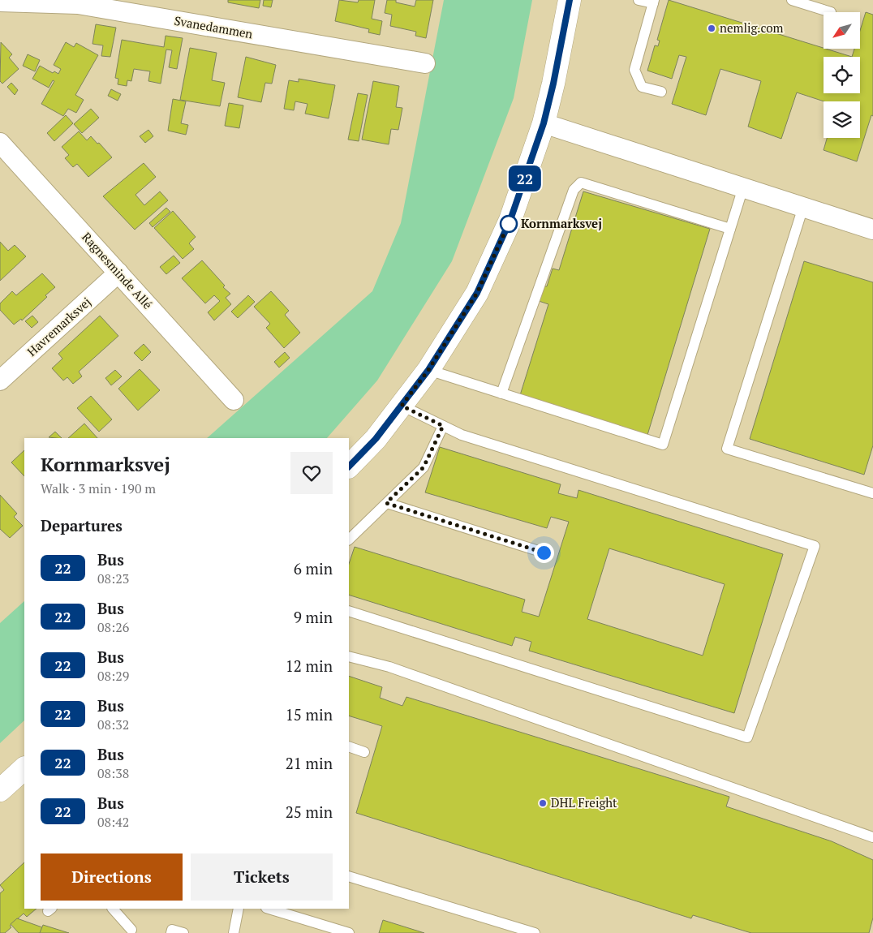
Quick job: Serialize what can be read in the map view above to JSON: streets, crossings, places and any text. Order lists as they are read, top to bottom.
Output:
{
  "streets": {
    "street": ["Svanedammen", "Ragnesminde Allé", "Havremarksvej"]
  },
  "crossings": [
    ["Ragnesminde Allé", "Havremarksvej"]
  ],
  "places": ["nemlig.com", "Kornmarksvej", "DHL Freight"],
  "lines": ["bus line 22"],
  "north": "bottom left",
  "page": {
    "on_map": "22",
    "heading": [
      ["Kornmarksvej", "Walk · 3 min · 190 m"],
      "Departures"
    ],
    "list": [
      {
        "mark": "22",
        "name": "Bus",
        "note": "08:23",
        "value": "6 min"
      },
      {
        "mark": "22",
        "name": "Bus",
        "note": "08:26",
        "value": "9 min"
      },
      {
        "mark": "22",
        "name": "Bus",
        "note": "08:29",
        "value": "12 min"
      },
      {
        "mark": "22",
        "name": "Bus",
        "note": "08:32",
        "value": "15 min"
      },
      {
        "mark": "22",
        "name": "Bus",
        "note": "08:38",
        "value": "21 min"
      },
      {
        "mark": "22",
        "name": "Bus",
        "note": "08:42",
        "value": "25 min"
      }
    ],
    "buttons": ["Directions", "Tickets"]
  }
}
